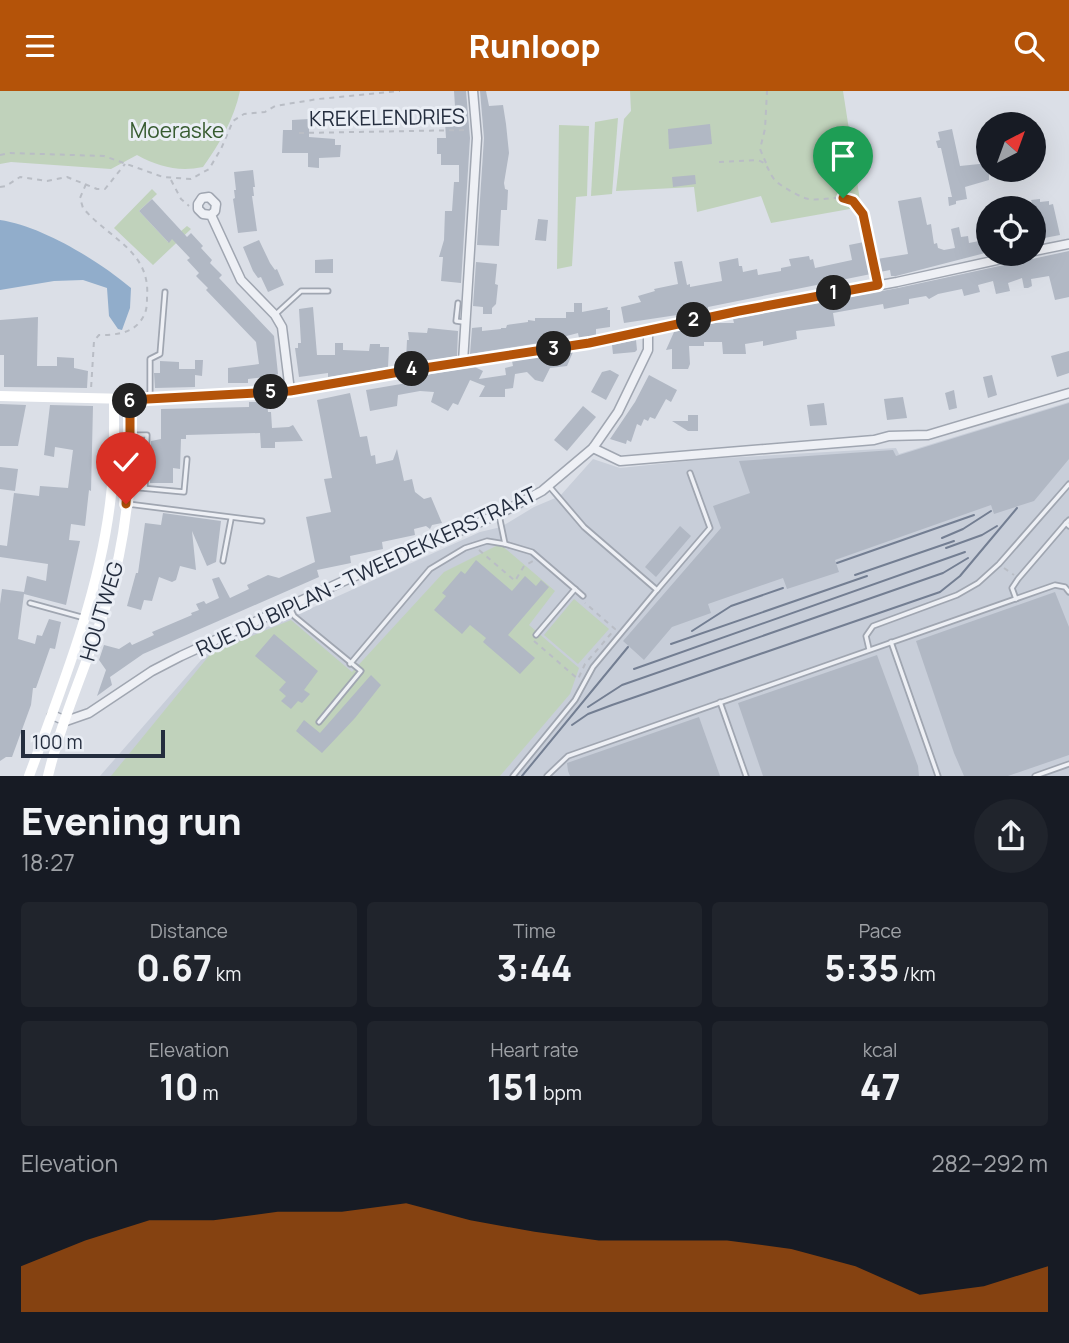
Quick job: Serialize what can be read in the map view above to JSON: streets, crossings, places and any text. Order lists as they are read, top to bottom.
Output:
{
  "streets": {
    "main road": ["HOUTWEG"],
    "street": ["RUE DU BIPLAN - TWEEDEKKERSTRAAT"],
    "path": ["KREKELENDRIES"]
  },
  "crossings": [
    ["RUE DU BIPLAN - TWEEDEKKERSTRAAT", "HOUTWEG"]
  ],
  "parks": ["Moeraske"],
  "scale_bar": "100 m",
  "north": "top right",
  "page": {
    "header": "Runloop",
    "pins": [
      "1",
      "2",
      "3",
      "4",
      "5",
      "6"
    ],
    "scale": "100 m",
    "heading": ["Evening run", "18:27"],
    "stats": [
      ["Distance", "0.67 km"],
      ["Time", "3:44"],
      ["Pace", "5:35 /km"],
      ["Elevation", "10 m"],
      ["Heart rate", "151 bpm"],
      ["kcal", "47"]
    ],
    "chart": ["Elevation", "282–292 m"]
  }
}
